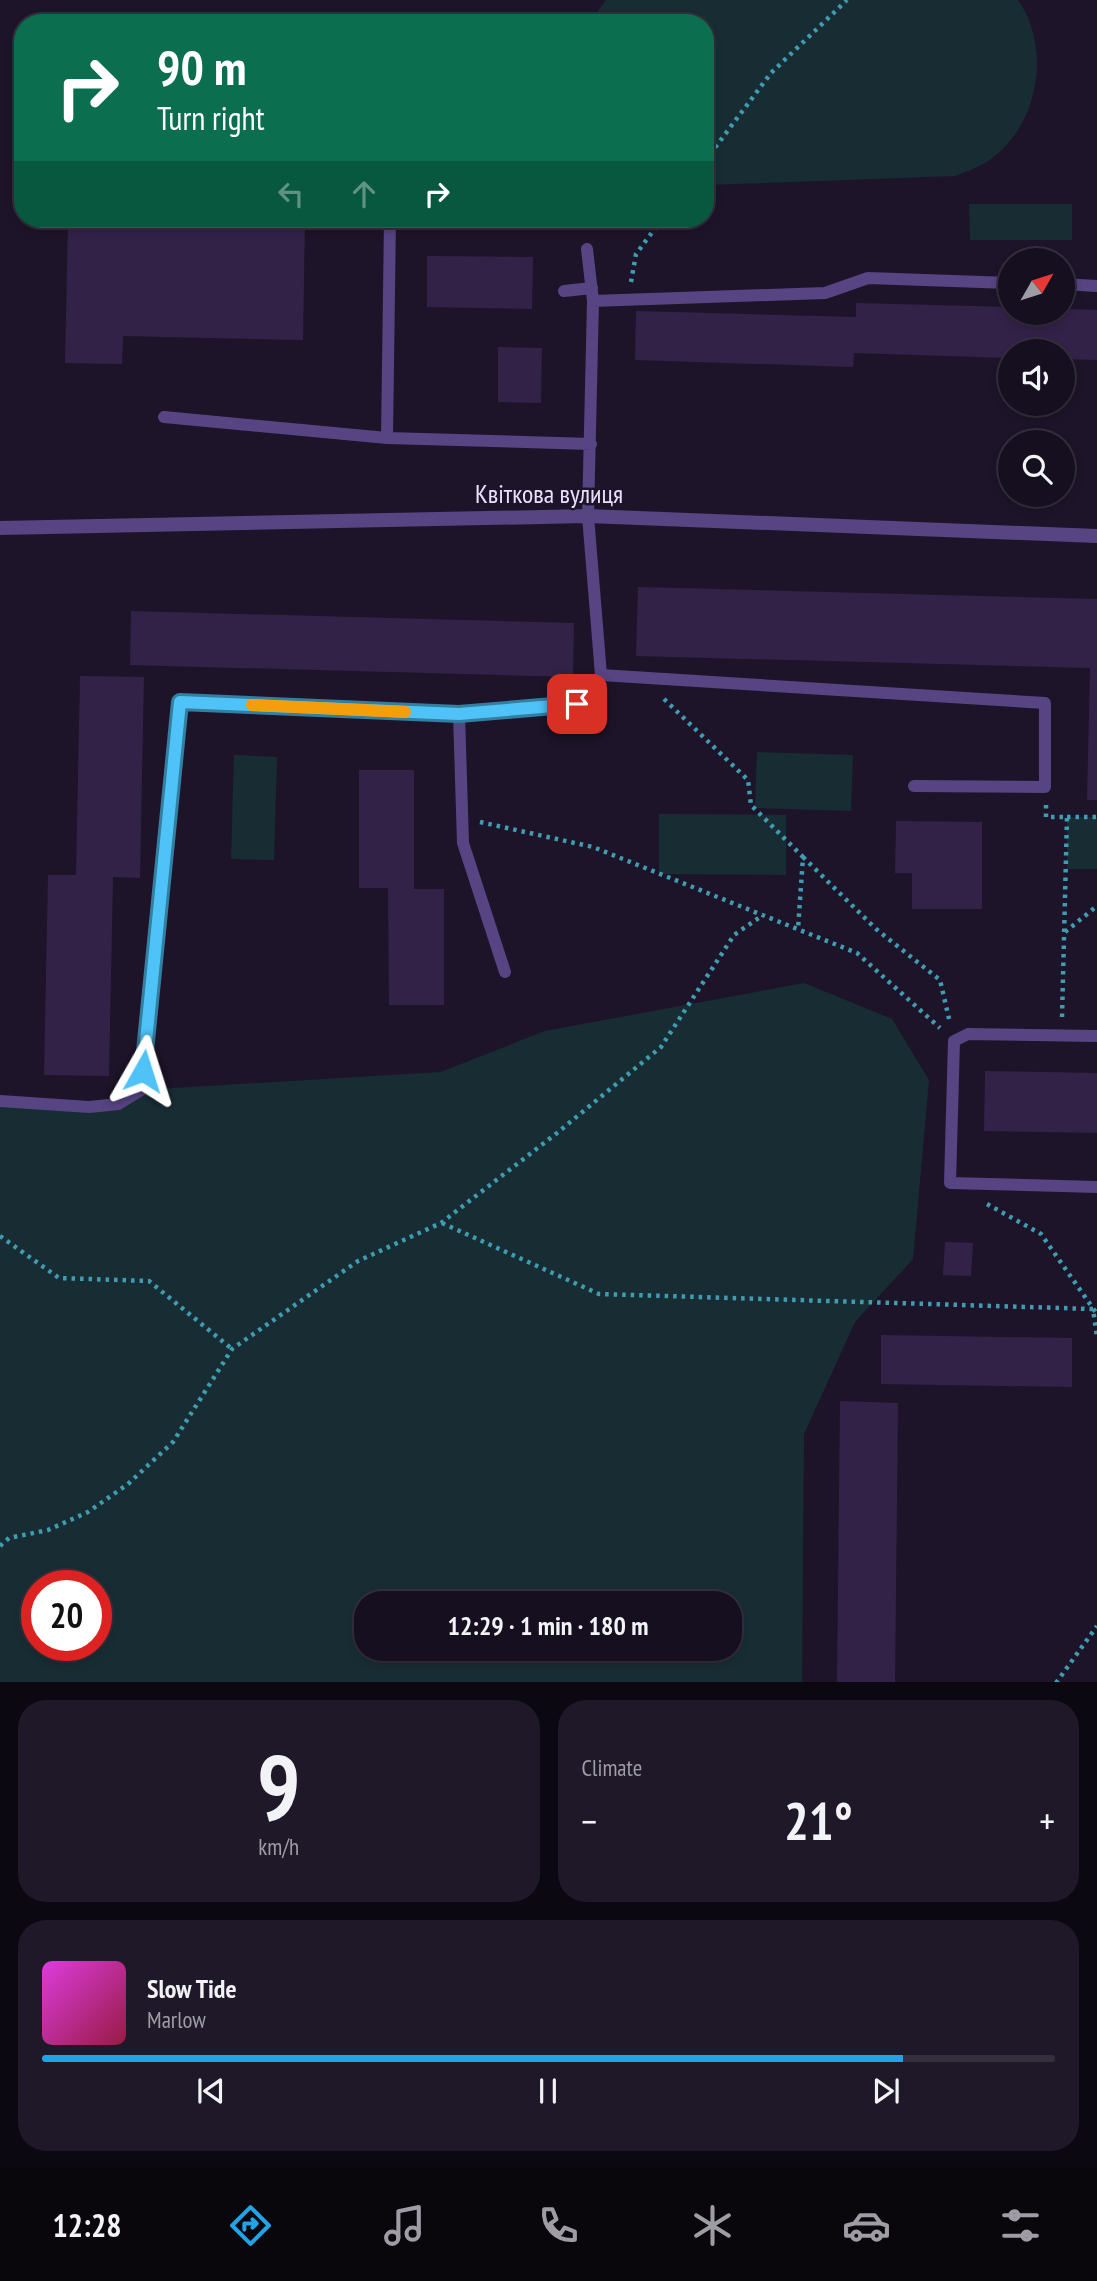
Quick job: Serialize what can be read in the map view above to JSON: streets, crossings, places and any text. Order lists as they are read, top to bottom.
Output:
{
  "streets": {
    "street": ["Квіткова вулиця"]
  },
  "north": "top right",
  "page": {
    "turn": ["90 m", "Turn right"],
    "limit": "20",
    "trip": "12:29 · 1 min · 180 m",
    "tile": [
      ["9", "km/h"],
      "Climate"
    ],
    "heat": ["−", "21°", "+"],
    "song": ["Slow Tide", "Marlow"],
    "tabs": "12:28"
  }
}
